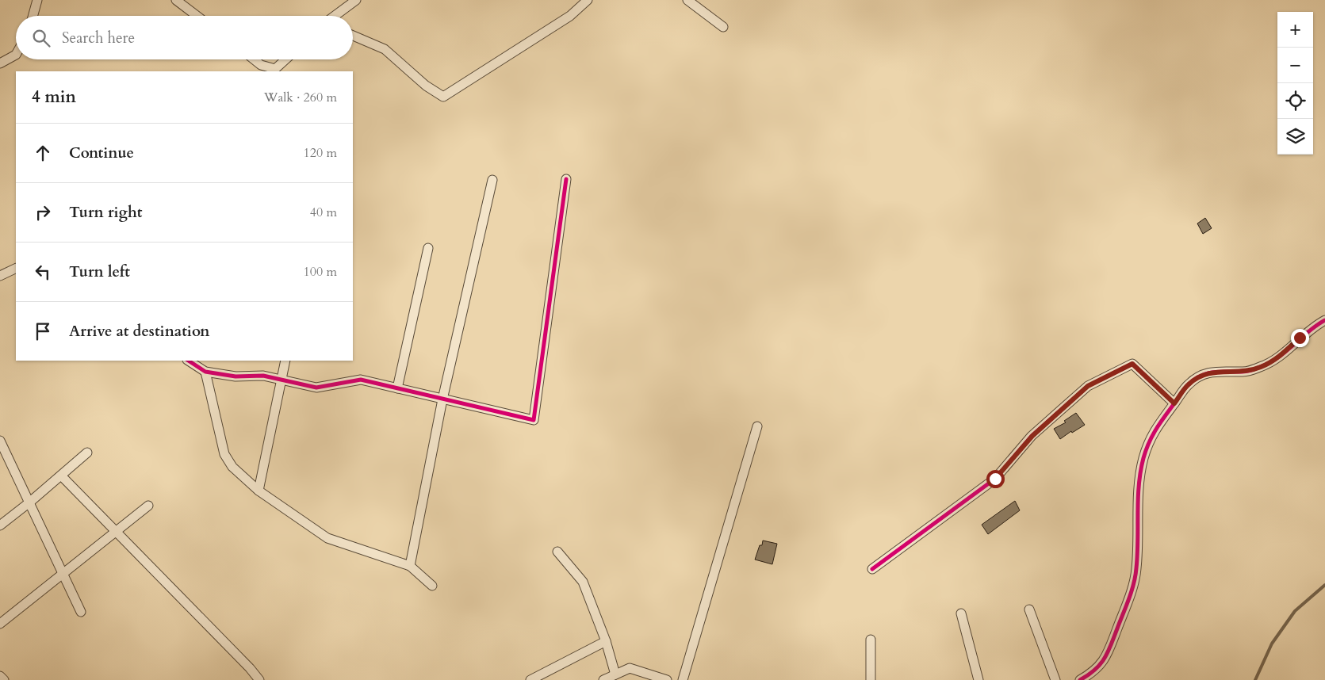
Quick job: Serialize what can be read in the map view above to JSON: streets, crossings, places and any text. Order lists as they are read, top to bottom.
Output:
{
  "page": {
    "map_buttons": ["+", "−"],
    "search": "Search here",
    "heading": ["4 min", "Walk · 260 m"],
    "list": [
      ["Continue", "120 m"],
      ["Turn right", "40 m"],
      ["Turn left", "100 m"],
      "Arrive at destination"
    ]
  }
}
